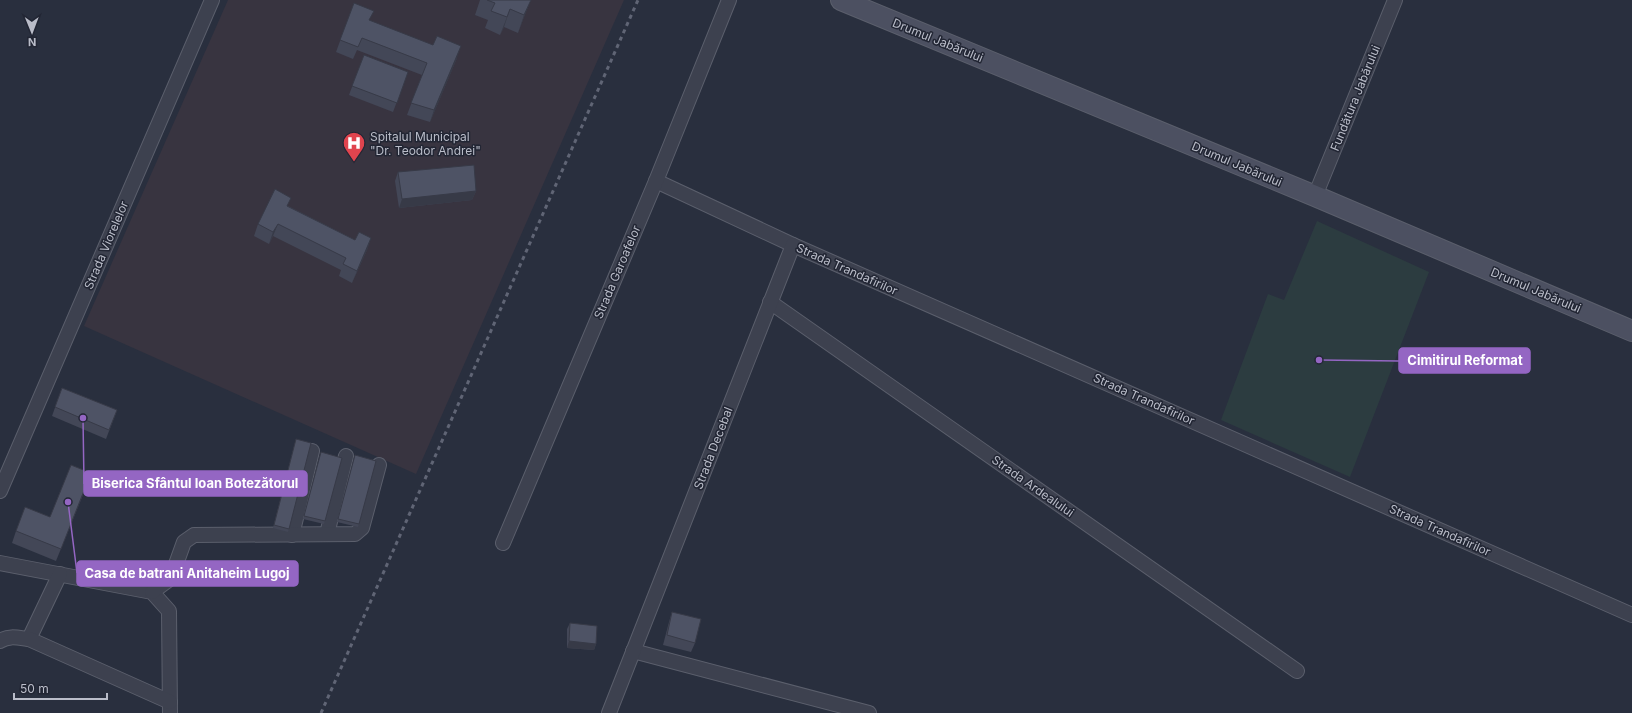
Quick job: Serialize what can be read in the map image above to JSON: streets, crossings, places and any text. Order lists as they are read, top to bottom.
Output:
{
  "streets": {
    "main road": ["Drumul Jabărului"],
    "street": [
      "Fundătura Jabărului",
      "Strada Viorelelor",
      "Strada Trandafirilor",
      "Strada Garoafelor",
      "Strada Decebal",
      "Strada Ardealului"
    ]
  },
  "crossings": [
    ["Drumul Jabărului", "Fundătura Jabărului"],
    ["Strada Trandafirilor", "Strada Garoafelor"],
    ["Strada Trandafirilor", "Strada Decebal"],
    ["Strada Decebal", "Strada Ardealului"]
  ],
  "places": {
    "hospital": ["Spitalul Municipal \"Dr. Teodor Andrei\""],
    "other": ["Cimitirul Reformat", "Biserica Sfântul Ioan Botezătorul", "Casa de batrani Anitaheim Lugoj"]
  },
  "scale_bar": "50 m",
  "north": "bottom"
}
